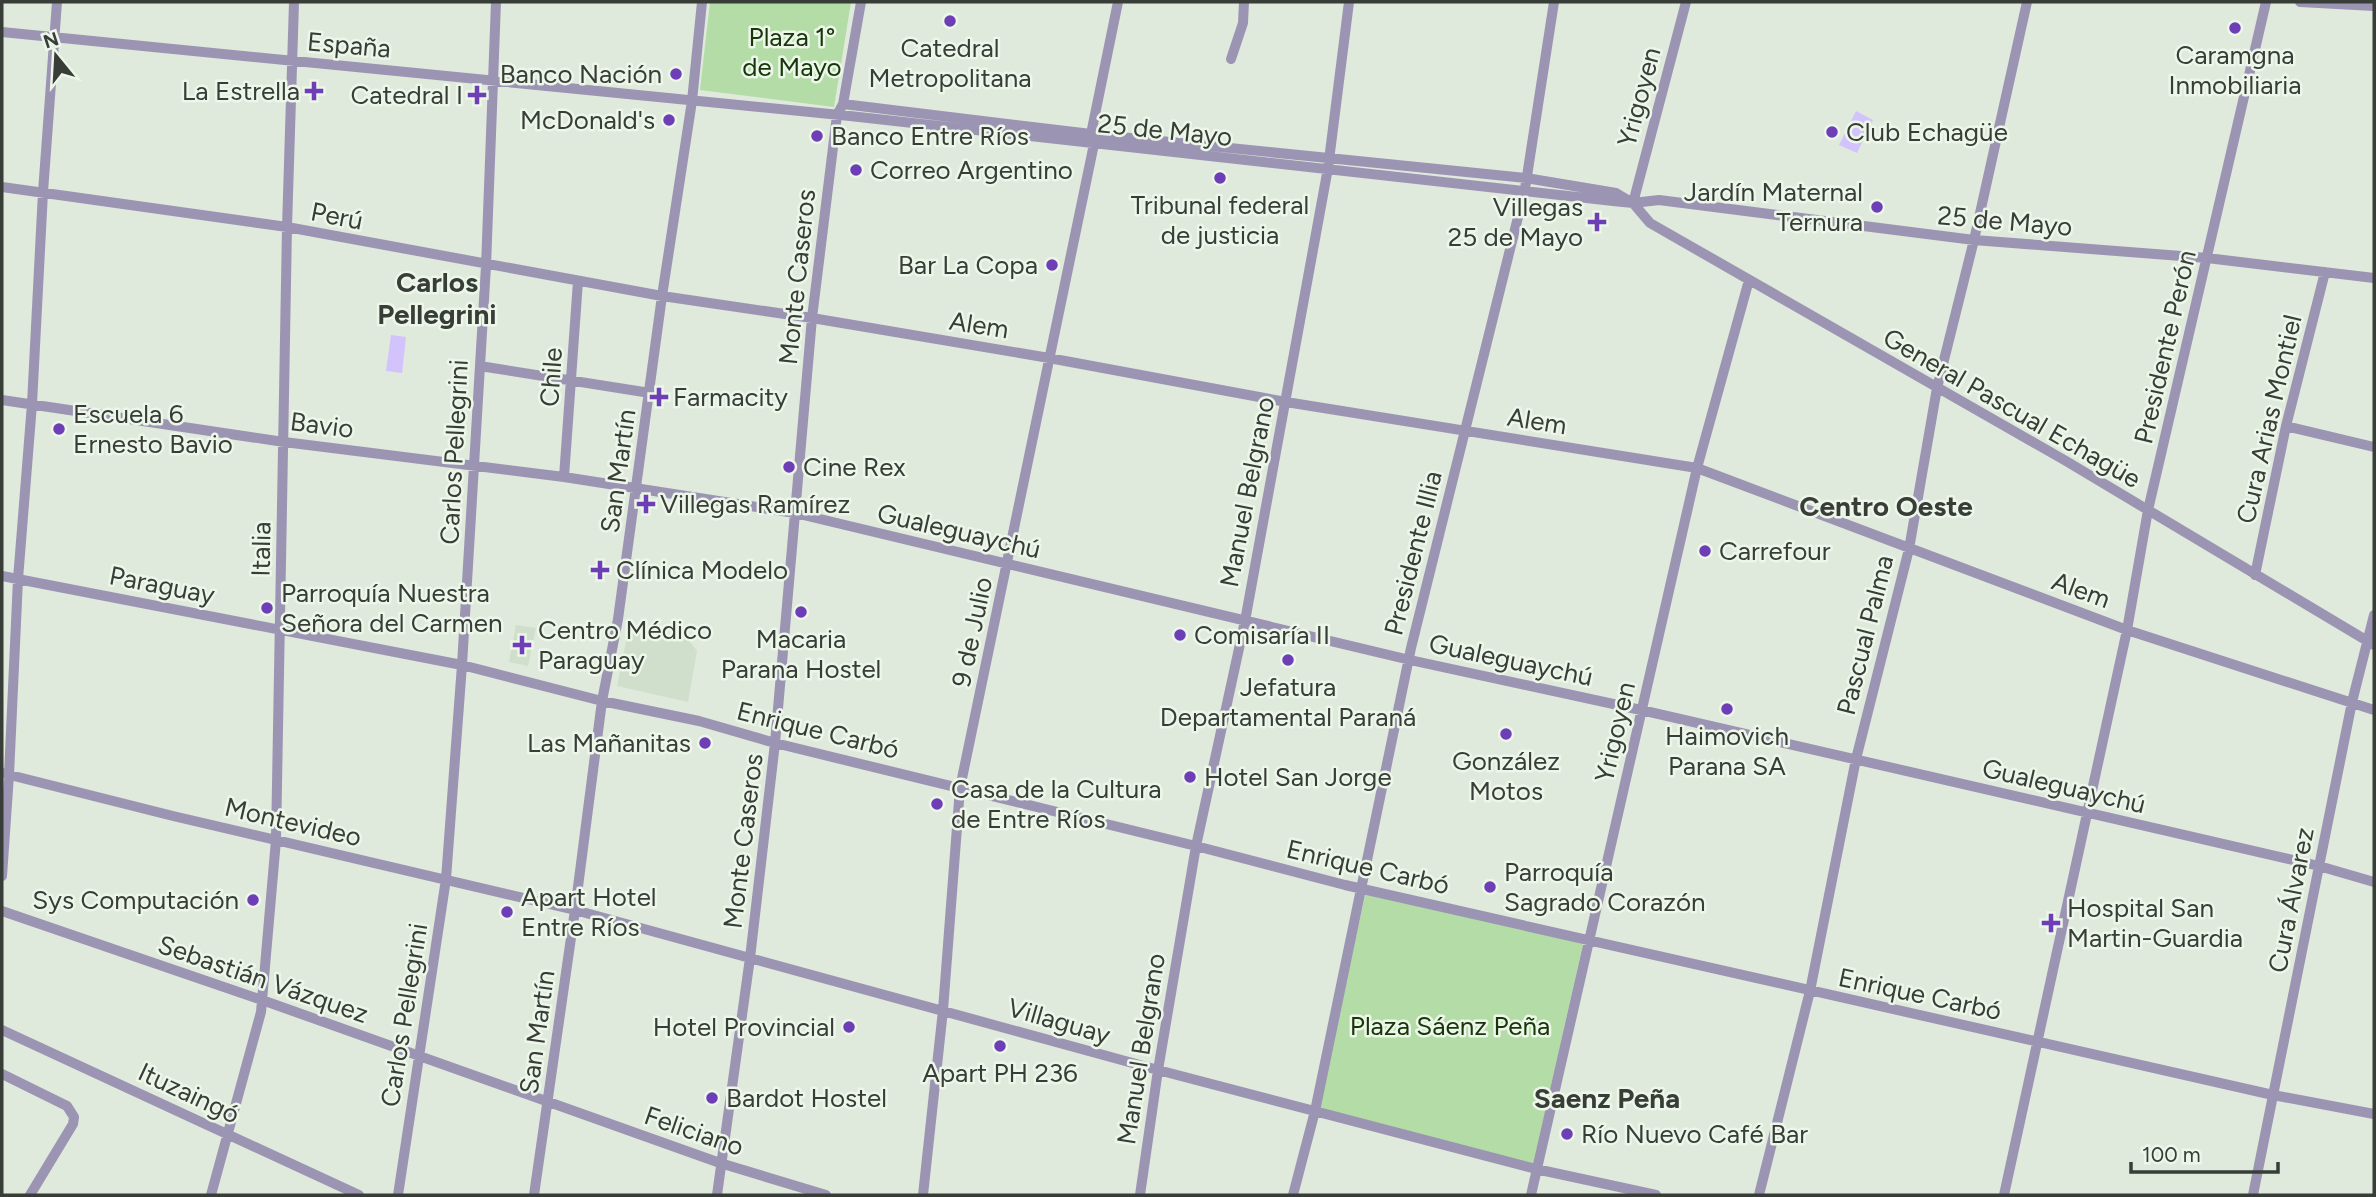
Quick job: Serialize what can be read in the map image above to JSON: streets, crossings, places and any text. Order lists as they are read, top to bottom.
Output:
{
  "streets": {
    "street": [
      "España",
      "Yrigoyen",
      "25 de Mayo",
      "Perú",
      "Monte Caseros",
      "Alem",
      "Presidente Perón",
      "Chile",
      "General Pascual Echagüe",
      "Cura Arias Montiel",
      "Bavio",
      "Carlos Pellegrini",
      "San Martín",
      "Manuel Belgrano",
      "Gualeguaychú",
      "Italia",
      "Presidente Illia",
      "Paraguay",
      "9 de Julio",
      "Pascual Palma",
      "Enrique Carbó",
      "Montevideo",
      "Cura Álvarez",
      "Sebastián Vázquez",
      "Villaguay",
      "Ituzaingó",
      "Feliciano"
    ]
  },
  "crossings": [
    ["España", "25 de Mayo"],
    ["España", "Carlos Pellegrini"],
    ["España", "San Martín"],
    ["España", "Italia"],
    ["Yrigoyen", "25 de Mayo"],
    ["Yrigoyen", "Alem"],
    ["Yrigoyen", "General Pascual Echagüe"],
    ["Yrigoyen", "Gualeguaychú"],
    ["Yrigoyen", "Enrique Carbó"],
    ["Yrigoyen", "Villaguay"],
    ["25 de Mayo", "Monte Caseros"],
    ["25 de Mayo", "Presidente Perón"],
    ["25 de Mayo", "General Pascual Echagüe"],
    ["25 de Mayo", "Cura Arias Montiel"],
    ["25 de Mayo", "San Martín"],
    ["25 de Mayo", "Manuel Belgrano"],
    ["25 de Mayo", "Presidente Illia"],
    ["25 de Mayo", "9 de Julio"],
    ["25 de Mayo", "Pascual Palma"],
    ["Perú", "Alem"],
    ["Perú", "Chile"],
    ["Perú", "Carlos Pellegrini"],
    ["Perú", "San Martín"],
    ["Perú", "Italia"],
    ["Monte Caseros", "Alem"],
    ["Monte Caseros", "Gualeguaychú"],
    ["Monte Caseros", "Enrique Carbó"],
    ["Monte Caseros", "Villaguay"],
    ["Monte Caseros", "Feliciano"],
    ["Alem", "Presidente Perón"],
    ["Alem", "San Martín"],
    ["Alem", "Manuel Belgrano"],
    ["Alem", "Presidente Illia"],
    ["Alem", "9 de Julio"],
    ["Alem", "Pascual Palma"],
    ["Alem", "Cura Álvarez"],
    ["Presidente Perón", "General Pascual Echagüe"],
    ["Presidente Perón", "Gualeguaychú"],
    ["Presidente Perón", "Enrique Carbó"],
    ["Chile", "Bavio"],
    ["General Pascual Echagüe", "Cura Arias Montiel"],
    ["General Pascual Echagüe", "Pascual Palma"],
    ["General Pascual Echagüe", "Cura Álvarez"],
    ["Bavio", "Carlos Pellegrini"],
    ["Bavio", "San Martín"],
    ["Bavio", "Gualeguaychú"],
    ["Bavio", "Italia"],
    ["Carlos Pellegrini", "Paraguay"],
    ["Carlos Pellegrini", "Montevideo"],
    ["Carlos Pellegrini", "Sebastián Vázquez"],
    ["San Martín", "Gualeguaychú"],
    ["San Martín", "Paraguay"],
    ["San Martín", "Enrique Carbó"],
    ["San Martín", "Montevideo"],
    ["San Martín", "Sebastián Vázquez"],
    ["San Martín", "Villaguay"],
    ["San Martín", "Feliciano"],
    ["Manuel Belgrano", "Gualeguaychú"],
    ["Manuel Belgrano", "Enrique Carbó"],
    ["Manuel Belgrano", "Villaguay"],
    ["Gualeguaychú", "Presidente Illia"],
    ["Gualeguaychú", "9 de Julio"],
    ["Gualeguaychú", "Pascual Palma"],
    ["Gualeguaychú", "Cura Álvarez"],
    ["Italia", "Paraguay"],
    ["Italia", "Montevideo"],
    ["Italia", "Sebastián Vázquez"],
    ["Italia", "Ituzaingó"],
    ["Presidente Illia", "Enrique Carbó"],
    ["Presidente Illia", "Villaguay"],
    ["Paraguay", "Enrique Carbó"],
    ["9 de Julio", "Enrique Carbó"],
    ["9 de Julio", "Villaguay"],
    ["Pascual Palma", "Enrique Carbó"],
    ["Enrique Carbó", "Cura Álvarez"],
    ["Montevideo", "Villaguay"],
    ["Sebastián Vázquez", "Feliciano"]
  ],
  "districts": ["Carlos Pellegrini", "Centro Oeste", "Saenz Peña"],
  "parks": ["Plaza 1° de Mayo", "Plaza Sáenz Peña"],
  "places": {
    "other": [
      "Catedral Metropolitana",
      "Caramgna Inmobiliaria",
      "Banco Nación",
      "McDonald's",
      "Club Echagüe",
      "Banco Entre Ríos",
      "Correo Argentino",
      "Tribunal federal de justicia",
      "Jardín Maternal Ternura",
      "Bar La Copa",
      "Escuela 6 Ernesto Bavio",
      "Cine Rex",
      "Carrefour",
      "Parroquía Nuestra Señora del Carmen",
      "Macaria Parana Hostel",
      "Comisaría II",
      "Jefatura Departamental Paraná",
      "Haimovich Parana SA",
      "González Motos",
      "Las Mañanitas",
      "Hotel San Jorge",
      "Casa de la Cultura de Entre Ríos",
      "Parroquía Sagrado Corazón",
      "Sys Computación",
      "Apart Hotel Entre Ríos",
      "Hotel Provincial",
      "Apart PH 236",
      "Bardot Hostel",
      "Río Nuevo Café Bar"
    ],
    "health": [
      "La Estrella",
      "Catedral I",
      "Villegas 25 de Mayo",
      "Farmacity",
      "Villegas Ramírez",
      "Clínica Modelo",
      "Centro Médico Paraguay",
      "Hospital San Martin-Guardia"
    ]
  },
  "scale_bar": "100 m",
  "north": "top"
}
